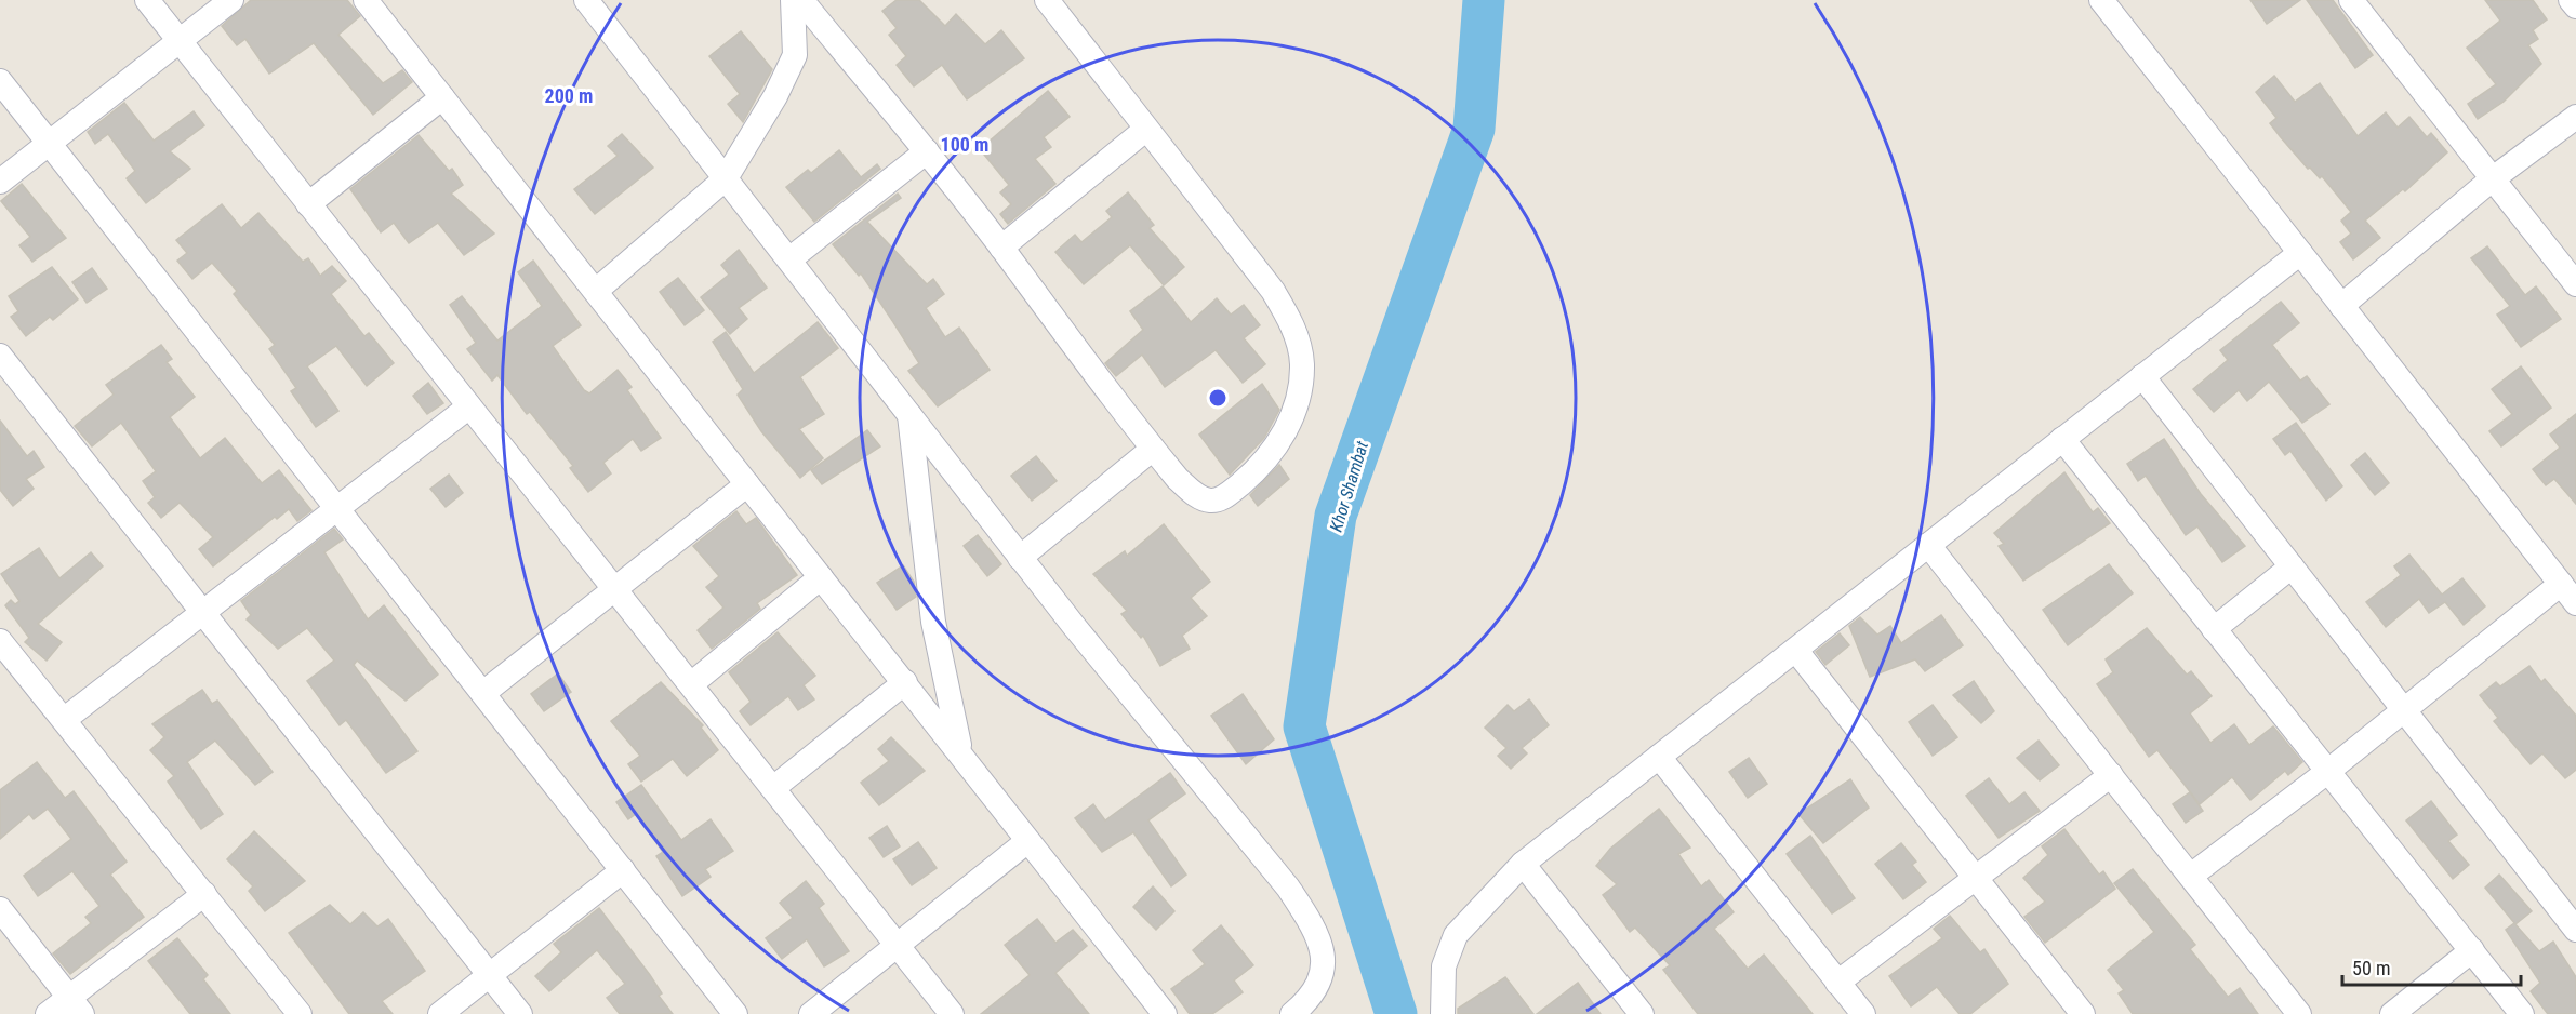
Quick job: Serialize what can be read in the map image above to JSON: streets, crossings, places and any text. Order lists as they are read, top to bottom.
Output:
{
  "water": ["Khor Shambat"],
  "scale_bar": "50 m",
  "rings": ["200 m", "100 m"]
}
